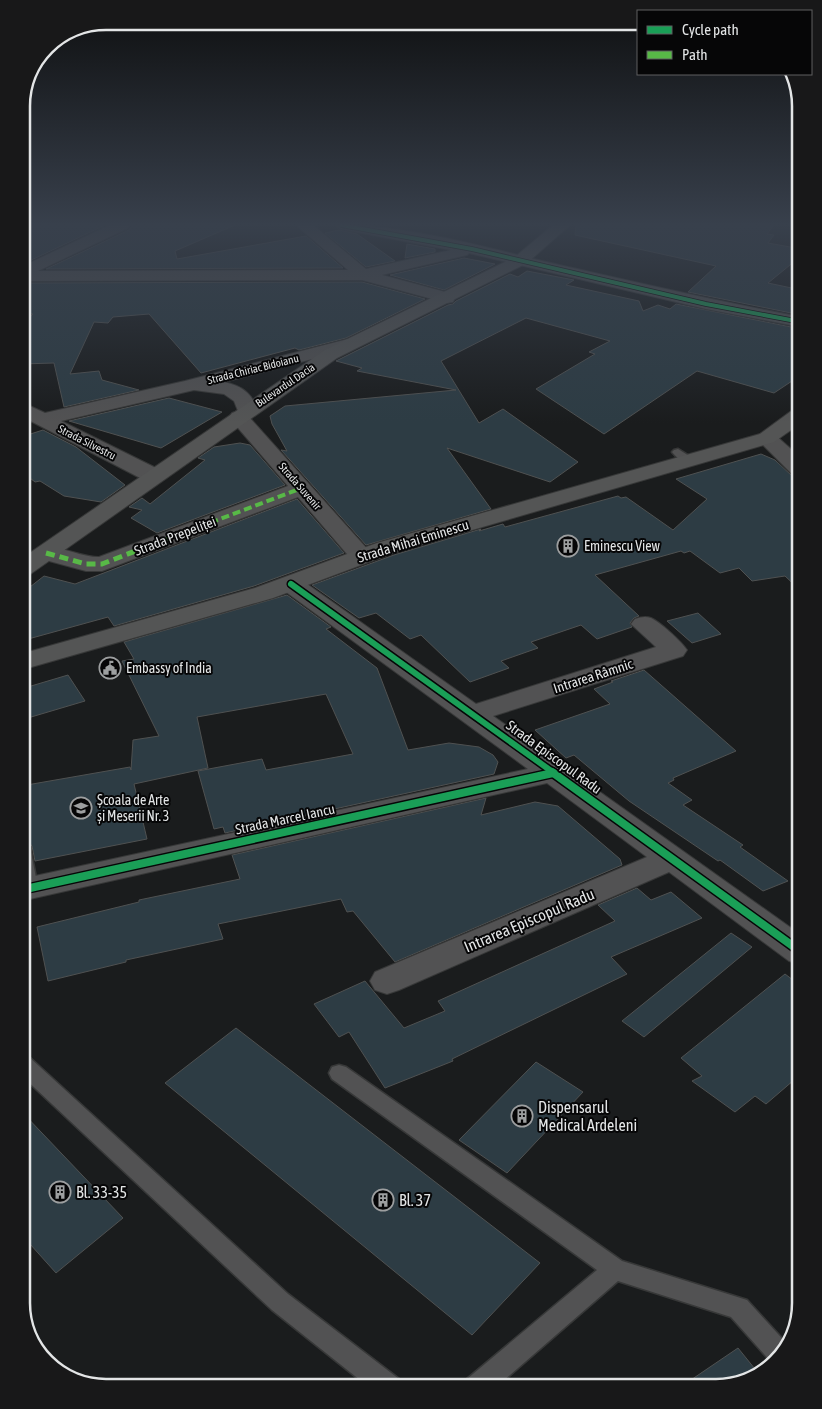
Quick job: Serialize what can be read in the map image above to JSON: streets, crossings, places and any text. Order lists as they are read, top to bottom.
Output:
{
  "streets": {
    "main road": ["Bulevardul Dacia", "Strada Mihai Eminescu"],
    "street": [
      "Strada Chiriac Bidoianu",
      "Strada Silvestru",
      "Strada Suvenir",
      "Strada Prepeliței",
      "Intrarea Râmnic",
      "Strada Episcopul Radu",
      "Strada Marcel Iancu",
      "Intrarea Episcopul Radu"
    ]
  },
  "crossings": [
    ["Strada Chiriac Bidoianu", "Bulevardul Dacia"],
    ["Strada Chiriac Bidoianu", "Strada Silvestru"],
    ["Strada Chiriac Bidoianu", "Strada Suvenir"],
    ["Bulevardul Dacia", "Strada Silvestru"],
    ["Bulevardul Dacia", "Strada Suvenir"],
    ["Bulevardul Dacia", "Strada Prepeliței"],
    ["Strada Suvenir", "Strada Prepeliței"],
    ["Strada Suvenir", "Strada Mihai Eminescu"],
    ["Strada Mihai Eminescu", "Strada Episcopul Radu"],
    ["Intrarea Râmnic", "Strada Episcopul Radu"],
    ["Strada Episcopul Radu", "Strada Marcel Iancu"],
    ["Strada Episcopul Radu", "Intrarea Episcopul Radu"]
  ],
  "places": {
    "building": [
      "Eminescu View",
      "Dispensarul Medical Ardeleni",
      "Bl. 33-35",
      "Bl. 37"
    ],
    "public building": ["Embassy of India"],
    "school or university": ["Școala de Arte și Meserii Nr. 3"]
  },
  "legend": ["Cycle path", "Path"]
}
